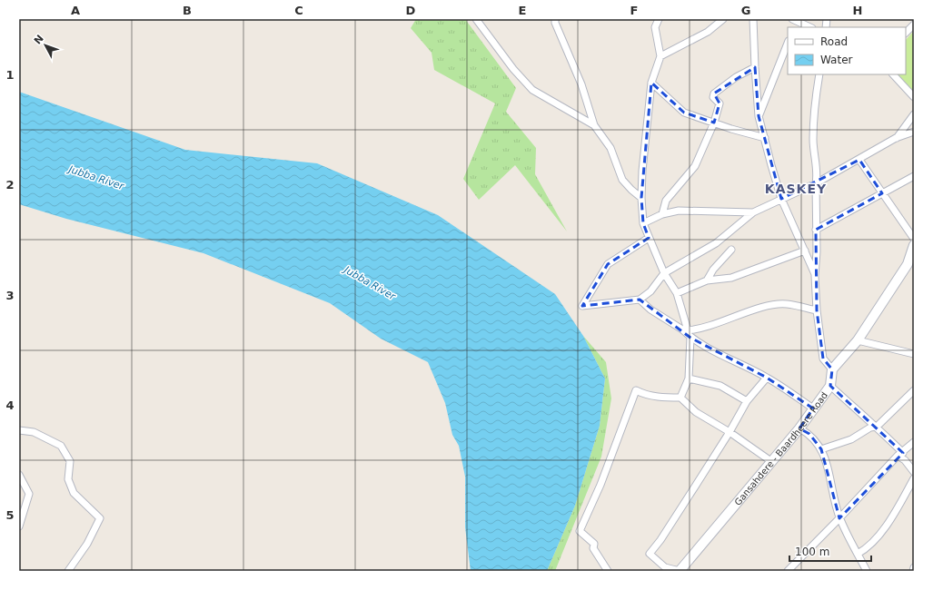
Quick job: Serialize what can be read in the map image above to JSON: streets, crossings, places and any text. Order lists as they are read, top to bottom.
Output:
{
  "streets": {
    "main road": ["Gansahdere - Baardheere Road"]
  },
  "districts": ["KASKEY"],
  "water": ["Jubba River"],
  "legend": ["Road", "Water"],
  "scale_bar": "100 m",
  "north": "top left",
  "grid": {
    "columns": [
      "A",
      "B",
      "C",
      "D",
      "E",
      "F",
      "G",
      "H"
    ],
    "rows": [
      "1",
      "2",
      "3",
      "4",
      "5"
    ]
  }
}
